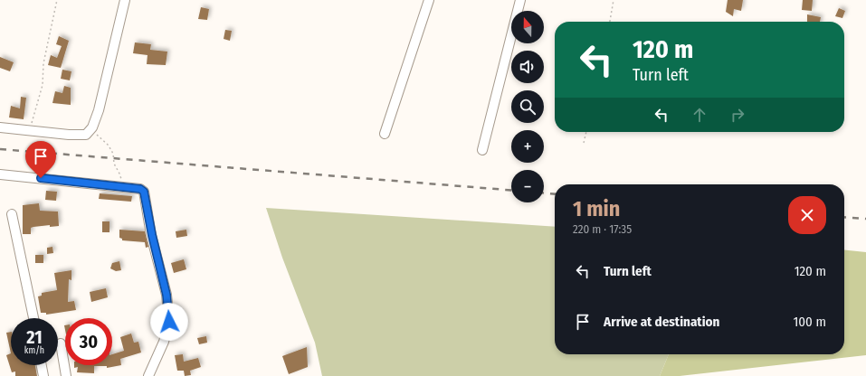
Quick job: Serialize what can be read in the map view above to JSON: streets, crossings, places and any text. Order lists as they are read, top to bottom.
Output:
{
  "north": "top",
  "page": {
    "map_buttons": ["+", "−"],
    "turn": ["120 m", "Turn left"],
    "heading": ["1 min", "220 m · 17:35"],
    "list": [
      {
        "name": "Turn left",
        "value": "120 m"
      },
      {
        "name": "Arrive at destination",
        "value": "100 m"
      }
    ],
    "speed": "21 km/h",
    "limit": "30"
  }
}
